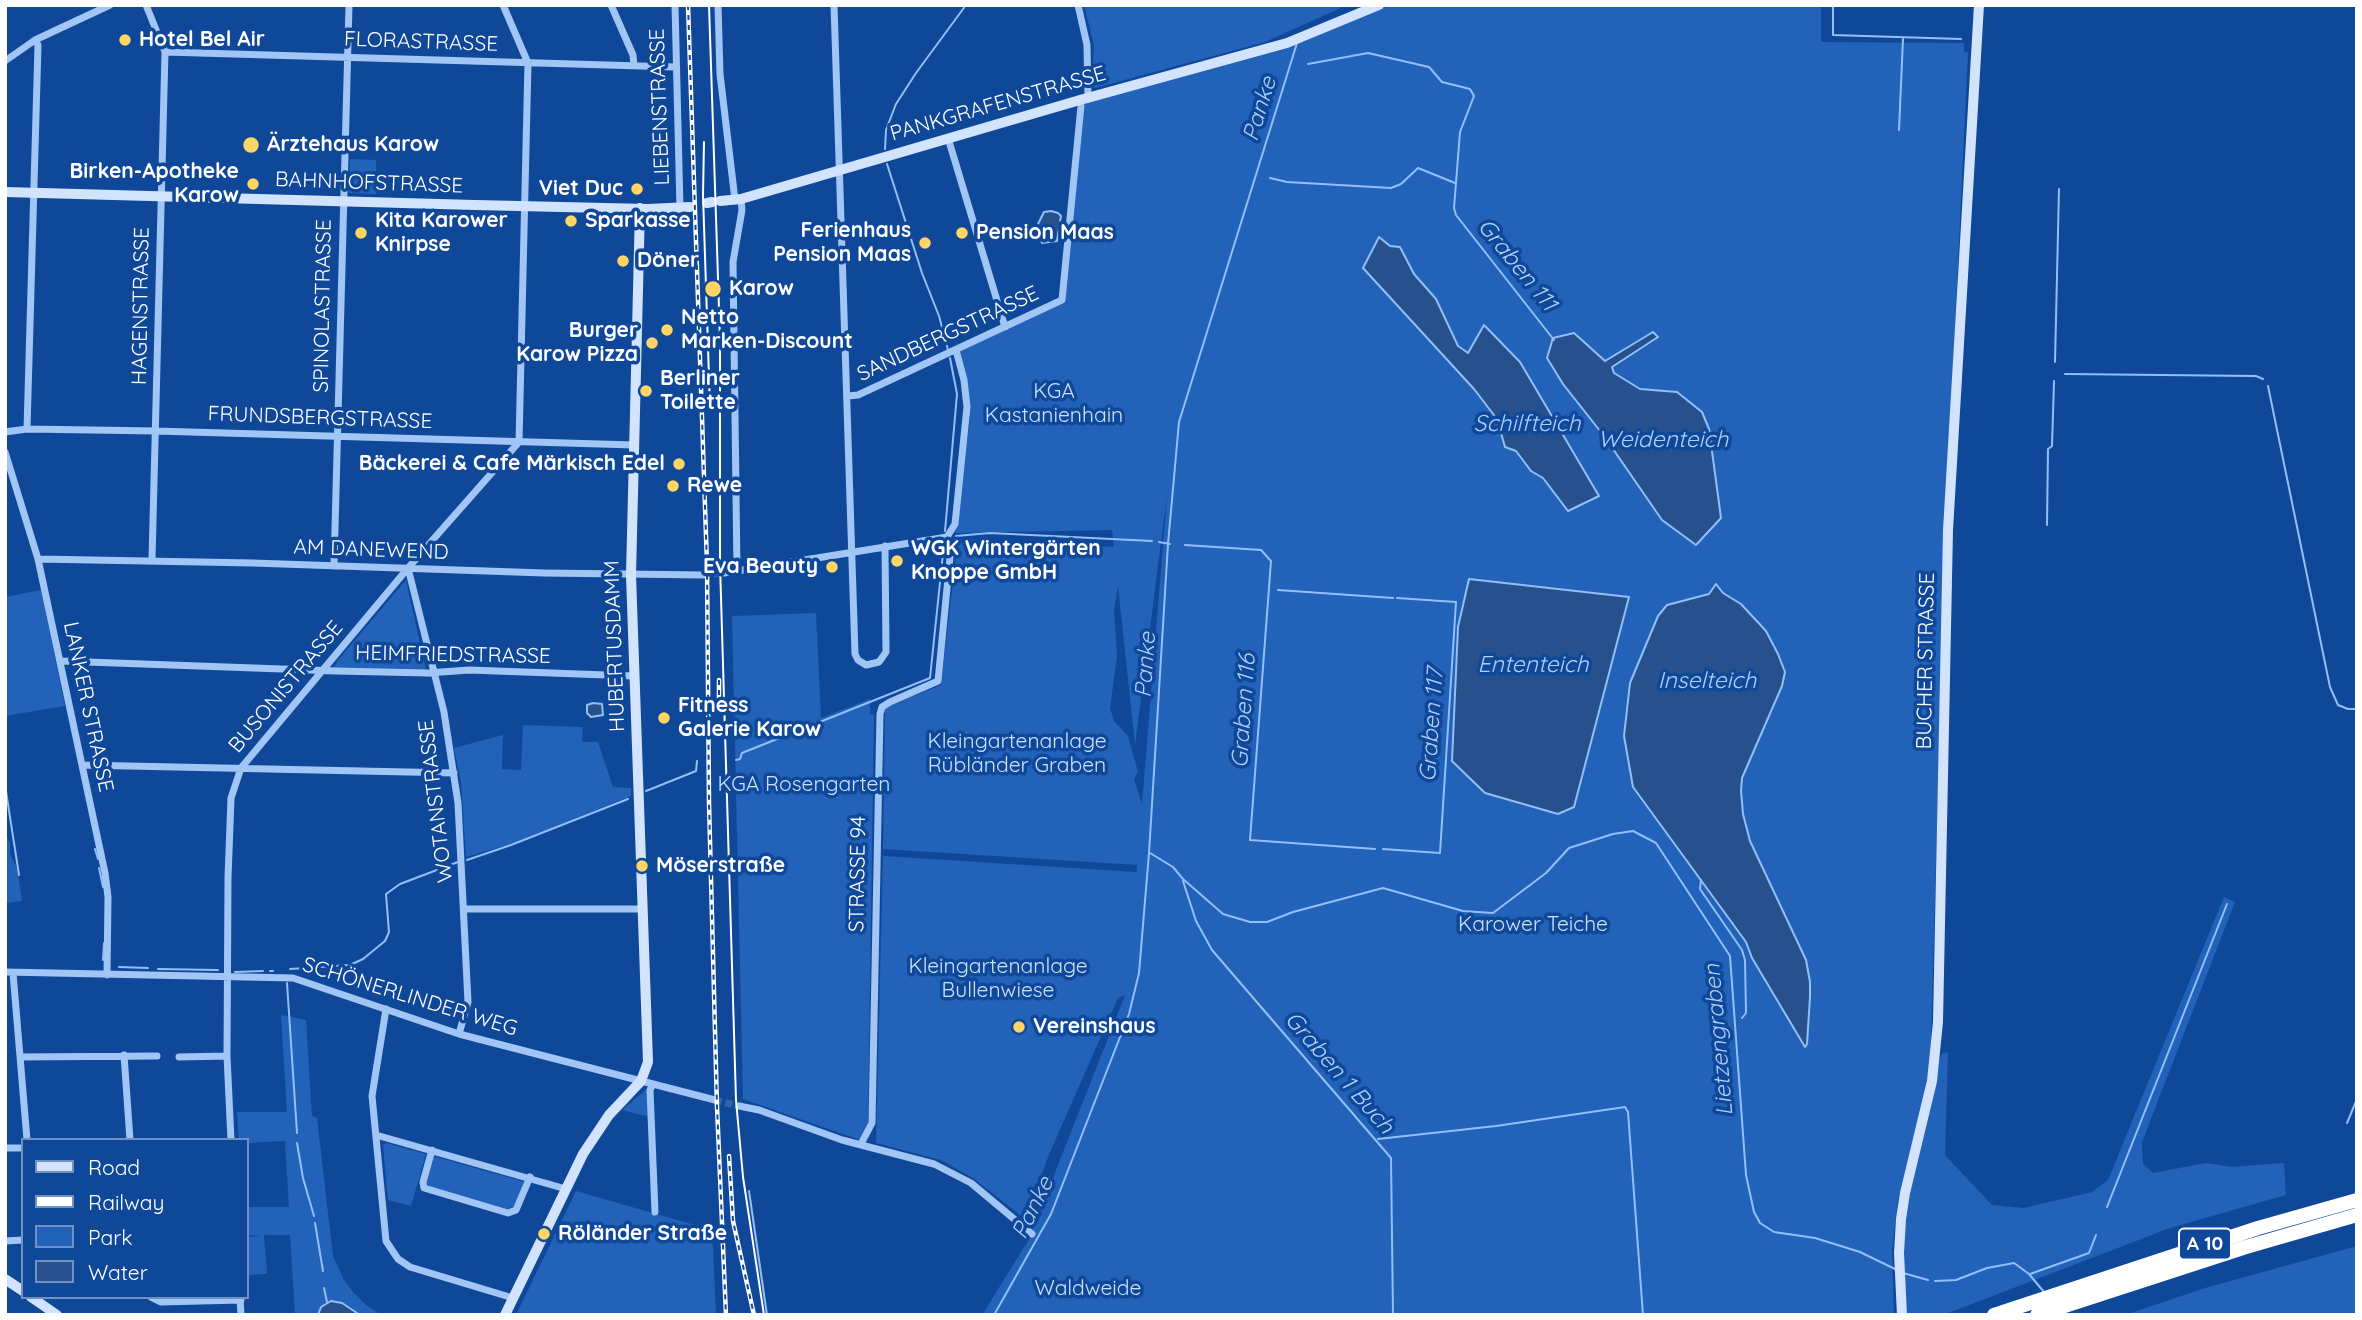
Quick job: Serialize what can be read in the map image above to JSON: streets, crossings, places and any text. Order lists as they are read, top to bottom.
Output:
{
  "streets": {
    "highway": ["A 10"],
    "main road": [
      "PANKGRAFENSTRASSE",
      "BAHNHOFSTRASSE",
      "HUBERTUSDAMM",
      "BUCHER STRASSE"
    ],
    "street": [
      "FLORASTRASSE",
      "LIEBENSTRASSE",
      "HAGENSTRASSE",
      "SPINOLASTRASSE",
      "SANDBERGSTRASSE",
      "FRUNDSBERGSTRASSE",
      "AM DANEWEND",
      "HEIMFRIEDSTRASSE",
      "BUSONISTRASSE",
      "LANKER STRASSE",
      "WOTANSTRASSE",
      "STRASSE 94",
      "SCHÖNERLINDER WEG"
    ]
  },
  "crossings": [
    ["FLORASTRASSE", "LIEBENSTRASSE"],
    ["FLORASTRASSE", "HAGENSTRASSE"],
    ["FLORASTRASSE", "SPINOLASTRASSE"],
    ["PANKGRAFENSTRASSE", "SANDBERGSTRASSE"],
    ["LIEBENSTRASSE", "BAHNHOFSTRASSE"],
    ["BAHNHOFSTRASSE", "HAGENSTRASSE"],
    ["BAHNHOFSTRASSE", "SPINOLASTRASSE"],
    ["BAHNHOFSTRASSE", "HUBERTUSDAMM"],
    ["HAGENSTRASSE", "FRUNDSBERGSTRASSE"],
    ["HAGENSTRASSE", "AM DANEWEND"],
    ["SPINOLASTRASSE", "FRUNDSBERGSTRASSE"],
    ["SPINOLASTRASSE", "AM DANEWEND"],
    ["SANDBERGSTRASSE", "STRASSE 94"],
    ["FRUNDSBERGSTRASSE", "HUBERTUSDAMM"],
    ["FRUNDSBERGSTRASSE", "BUSONISTRASSE"],
    ["AM DANEWEND", "HUBERTUSDAMM"],
    ["AM DANEWEND", "BUSONISTRASSE"],
    ["AM DANEWEND", "LANKER STRASSE"],
    ["AM DANEWEND", "WOTANSTRASSE"],
    ["HUBERTUSDAMM", "HEIMFRIEDSTRASSE"],
    ["HUBERTUSDAMM", "SCHÖNERLINDER WEG"],
    ["HEIMFRIEDSTRASSE", "BUSONISTRASSE"],
    ["HEIMFRIEDSTRASSE", "LANKER STRASSE"],
    ["HEIMFRIEDSTRASSE", "WOTANSTRASSE"],
    ["BUSONISTRASSE", "WOTANSTRASSE"],
    ["BUSONISTRASSE", "SCHÖNERLINDER WEG"],
    ["LANKER STRASSE", "SCHÖNERLINDER WEG"],
    ["WOTANSTRASSE", "SCHÖNERLINDER WEG"]
  ],
  "water": [
    "Panke",
    "Graben 111",
    "Schilfteich",
    "Weidenteich",
    "Ententeich",
    "Inselteich",
    "Graben 116",
    "Graben 117",
    "Lietzengraben",
    "Graben 1 Buch"
  ],
  "parks": [
    "KGA Kastanienhain",
    "Kleingartenanlage Rübländer Graben",
    "KGA Rosengarten",
    "Karower Teiche",
    "Kleingartenanlage Bullenwiese",
    "Waldweide"
  ],
  "places": [
    "Hotel Bel Air",
    "Ärztehaus Karow",
    "Birken-Apotheke Karow",
    "Viet Duc",
    "Sparkasse",
    "Kita Karower Knirpse",
    "Pension Maas",
    "Ferienhaus Pension Maas",
    "Döner",
    "Karow",
    "Netto Marken-Discount",
    "Burger Karow Pizza",
    "Berliner Toilette",
    "Bäckerei & Cafe Märkisch Edel",
    "Rewe",
    "WGK Wintergärten Knoppe GmbH",
    "Eva Beauty",
    "Fitness Galerie Karow",
    "Möserstraße",
    "Vereinshaus",
    "Röländer Straße"
  ],
  "legend": [
    "Road",
    "Railway",
    "Park",
    "Water"
  ]
}
